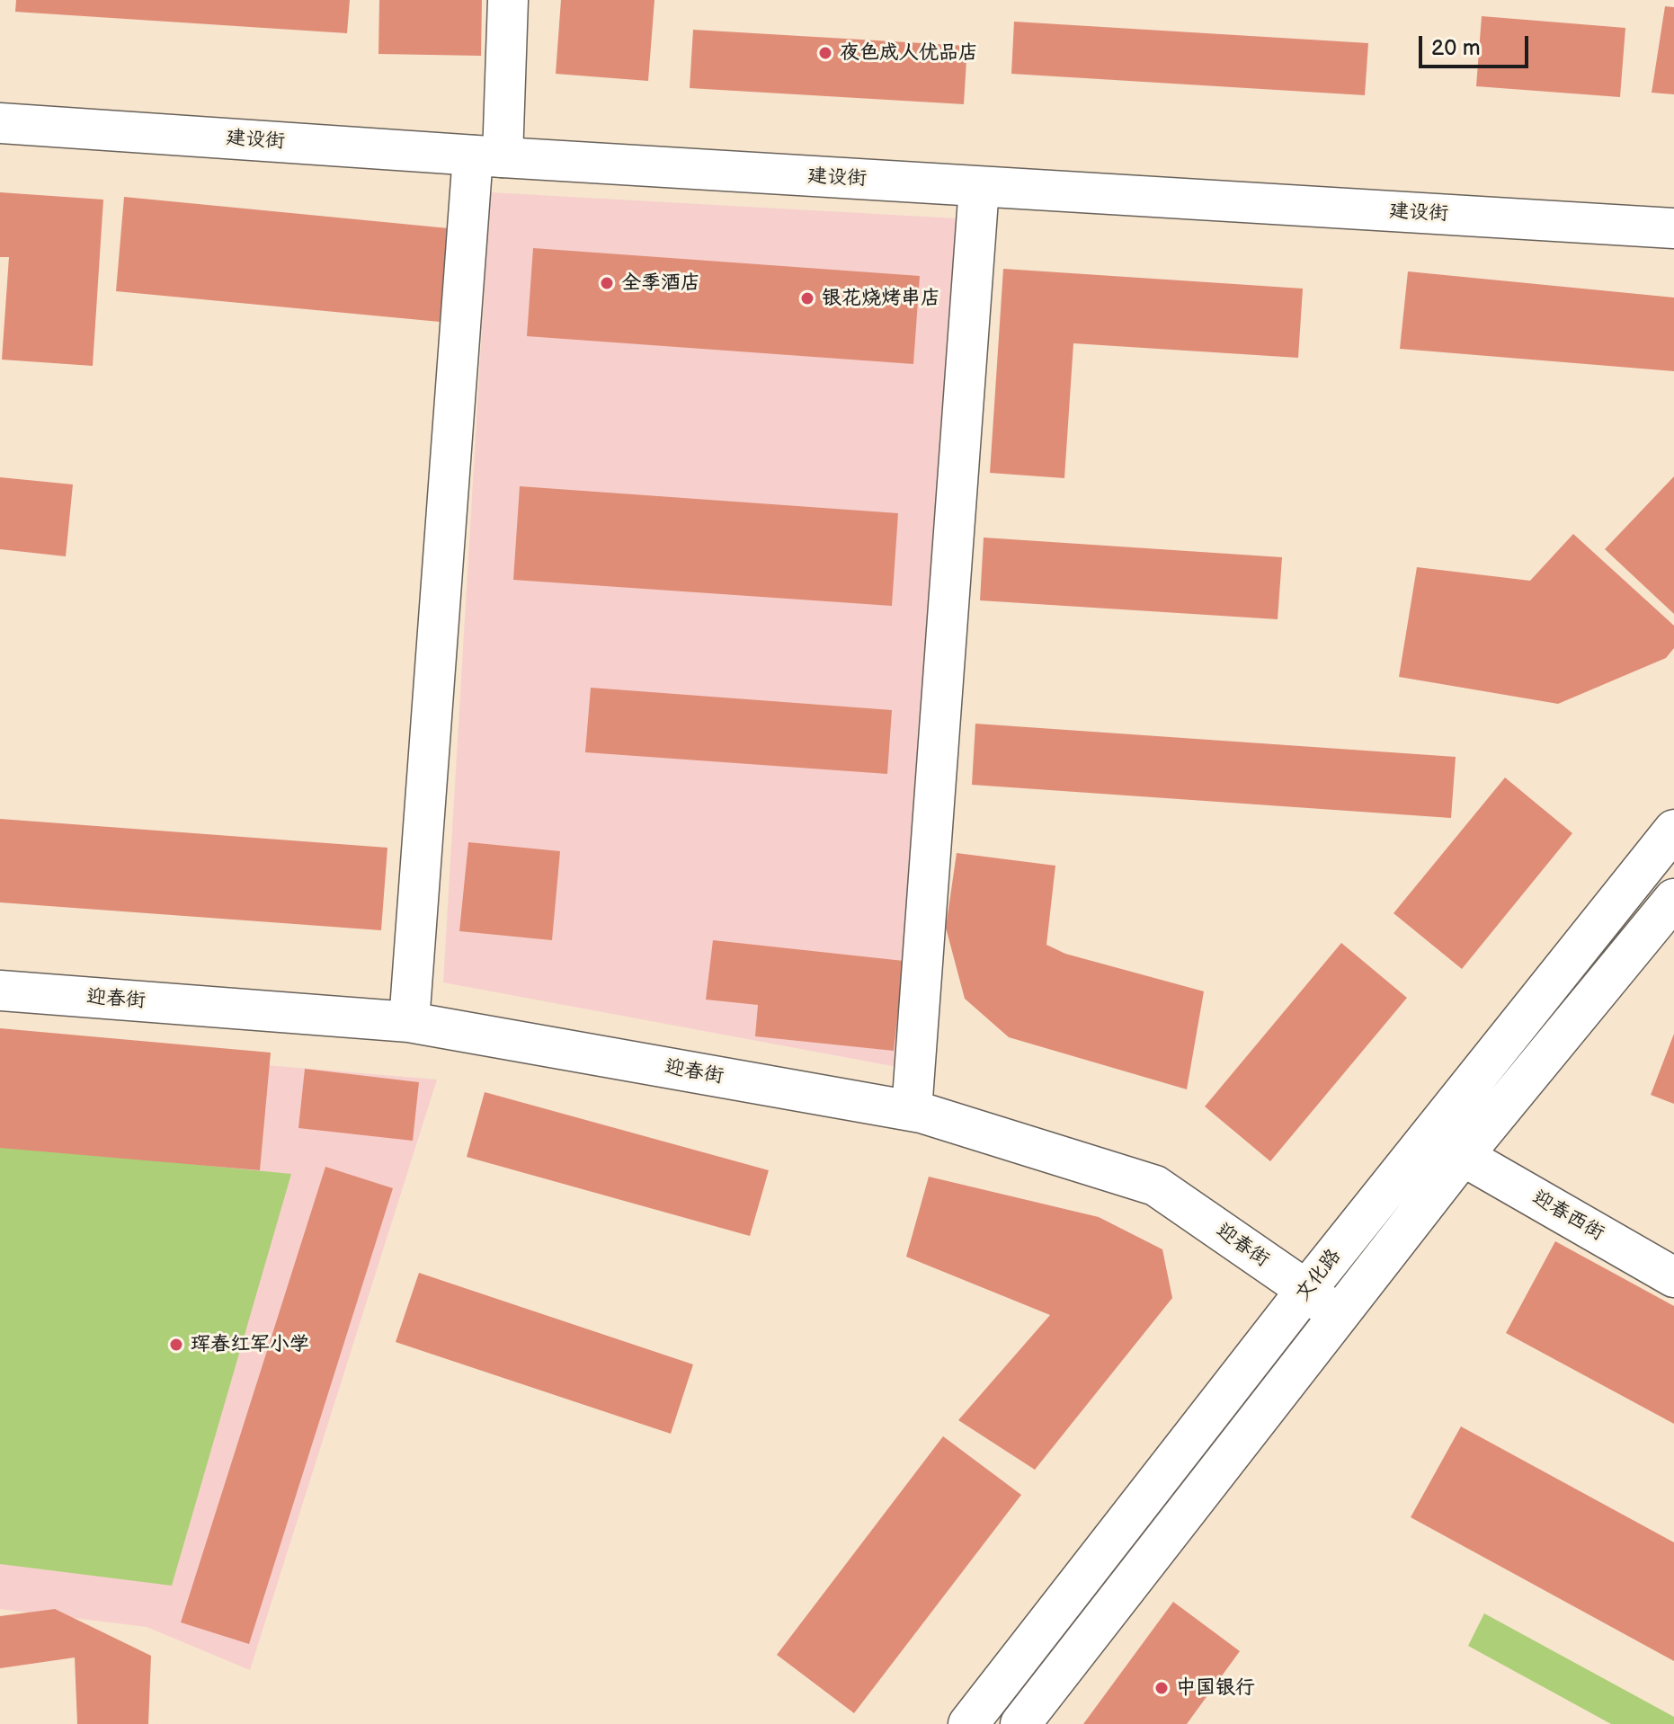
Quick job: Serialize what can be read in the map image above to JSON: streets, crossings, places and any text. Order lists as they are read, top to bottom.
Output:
{
  "streets": {
    "street": [
      "建设街",
      "迎春街",
      "迎春西街",
      "文化路"
    ]
  },
  "crossings": [
    ["迎春街", "文化路"],
    ["迎春西街", "文化路"]
  ],
  "places": [
    "夜色成人优品店",
    "全季酒店",
    "银花烧烤串店",
    "珲春红军小学",
    "中国银行"
  ],
  "scale_bar": "20 m"
}
